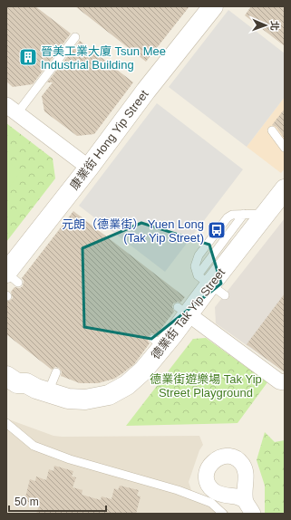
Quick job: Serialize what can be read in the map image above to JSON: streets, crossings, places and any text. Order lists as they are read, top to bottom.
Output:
{
  "streets": {
    "street": ["康業街 Hong Yip Street", "德業街 Tak Yip Street"]
  },
  "parks": ["德業街遊樂場 Tak Yip Street Playground"],
  "places": {
    "building": ["晉美工業大廈 Tsun Mee Industrial Building"],
    "bus stop": ["元朗（德業街） Yuen Long (Tak Yip Street)"]
  },
  "scale_bar": "50 m",
  "north": "right"
}
